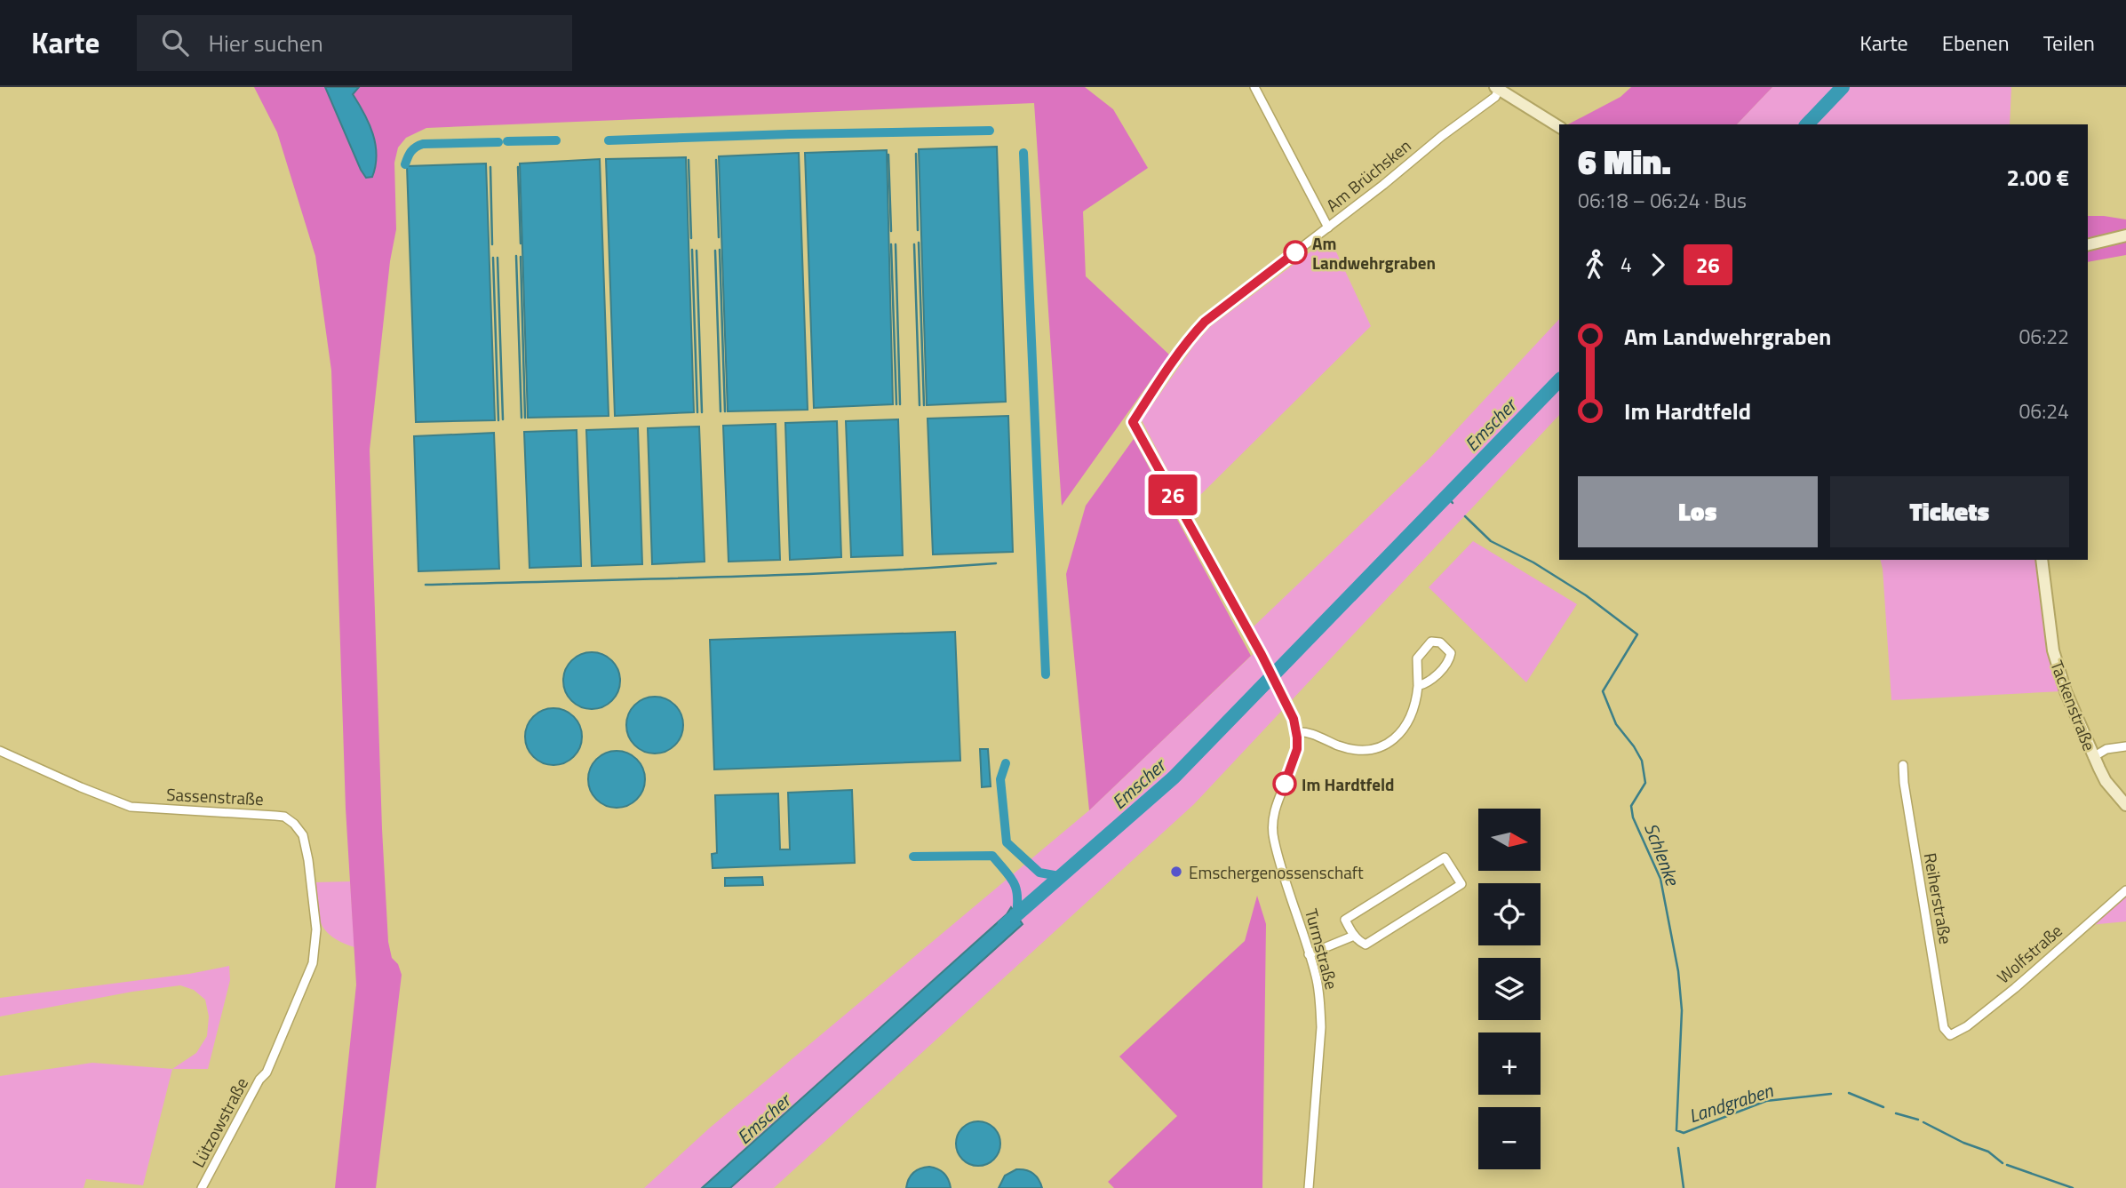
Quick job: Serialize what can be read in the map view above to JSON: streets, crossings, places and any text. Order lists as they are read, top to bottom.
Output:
{
  "streets": {
    "street": [
      "Am Brüchsken",
      "Tackenstraße",
      "Sassenstraße",
      "Reiherstraße",
      "Turmstraße",
      "Wolfstraße",
      "Lützowstraße"
    ]
  },
  "crossings": [
    ["Am Brüchsken", "Turmstraße"],
    ["Sassenstraße", "Lützowstraße"],
    ["Reiherstraße", "Wolfstraße"]
  ],
  "water": ["Emscher", "Schlenke", "Landgraben"],
  "places": ["Am Landwehrgraben", "Im Hardtfeld", "Emschergenossenschaft"],
  "lines": ["bus line 26"],
  "north": "right",
  "page": {
    "header": "Karte",
    "search": "Hier suchen",
    "nav": ["Karte", "Ebenen", "Teilen"],
    "on_map": "26",
    "heading": ["6 Min.", "06:18 – 06:24 · Bus", "2.00 €"],
    "legs": ["4", "26"],
    "list": [
      {
        "name": "Am Landwehrgraben",
        "value": "06:22"
      },
      {
        "name": "Im Hardtfeld",
        "value": "06:24"
      }
    ],
    "buttons": ["Los", "Tickets"],
    "map_buttons": ["+", "−"]
  }
}
